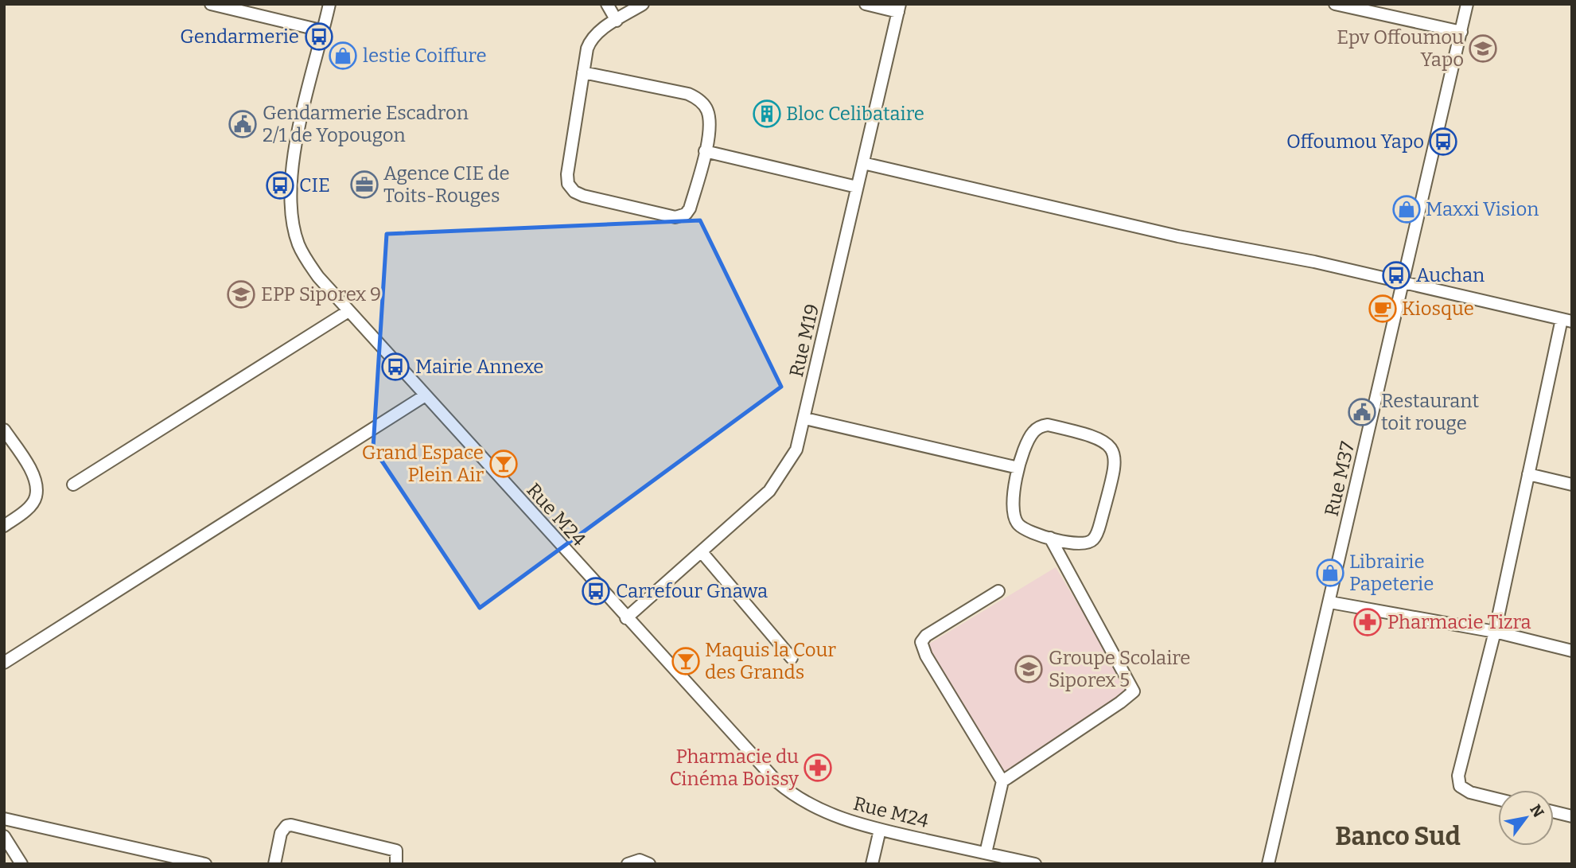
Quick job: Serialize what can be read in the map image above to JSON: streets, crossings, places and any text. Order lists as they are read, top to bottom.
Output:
{
  "streets": {
    "street": ["Rue M19", "Rue M37", "Rue M24"]
  },
  "crossings": [
    ["Rue M19", "Rue M24"]
  ],
  "districts": ["Banco Sud"],
  "places": {
    "bus stop": [
      "Gendarmerie",
      "Offoumou Yapo",
      "CIE",
      "Auchan",
      "Mairie Annexe",
      "Carrefour Gnawa"
    ],
    "school or university": ["Epv Offoumou Yapo", "EPP Siporex 9", "Groupe Scolaire Siporex 5"],
    "shop": ["lestie Coiffure", "Maxxi Vision", "Librairie Papeterie"],
    "building": ["Bloc Celibataire"],
    "public building": ["Gendarmerie Escadron 2/1 de Yopougon", "Restaurant toit rouge"],
    "office": ["Agence CIE de Toits-Rouges"],
    "cafe": ["Kiosque"],
    "bar": ["Grand Espace Plein Air", "Maquis la Cour des Grands"],
    "pharmacy": ["Pharmacie Tizra", "Pharmacie du Cinéma Boissy"]
  },
  "north": "top right"
}
